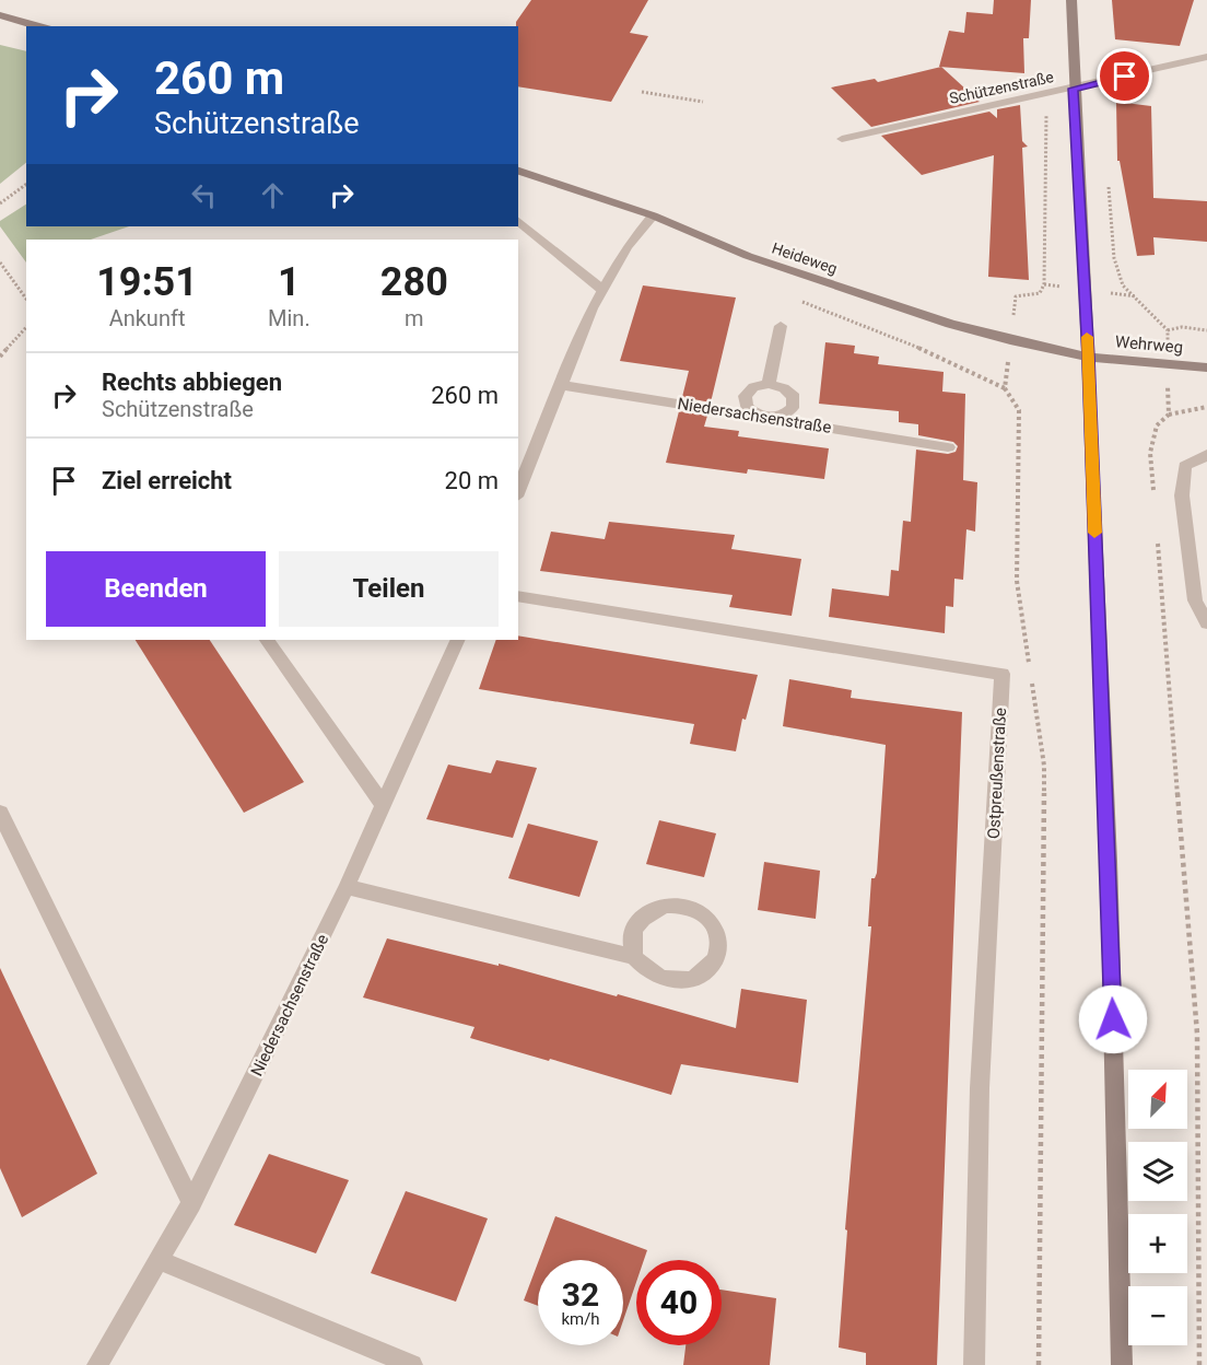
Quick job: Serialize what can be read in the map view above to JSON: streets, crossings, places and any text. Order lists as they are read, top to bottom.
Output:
{
  "streets": {
    "street": [
      "Schützenstraße",
      "Heideweg",
      "Wehrweg",
      "Niedersachsenstraße",
      "Ostpreußenstraße"
    ]
  },
  "crossings": [
    ["Heideweg", "Wehrweg"]
  ],
  "north": "top right",
  "page": {
    "turn": ["260 m", "Schützenstraße"],
    "eta": [
      "19:51",
      "Ankunft",
      "1",
      "Min.",
      "280",
      "m"
    ],
    "list": [
      {
        "name": "Rechts abbiegen",
        "note": "Schützenstraße",
        "value": "260 m"
      },
      {
        "name": "Ziel erreicht",
        "value": "20 m"
      }
    ],
    "buttons": ["Beenden", "Teilen"],
    "map_buttons": ["+", "−"],
    "speed": "32 km/h",
    "limit": "40"
  }
}
